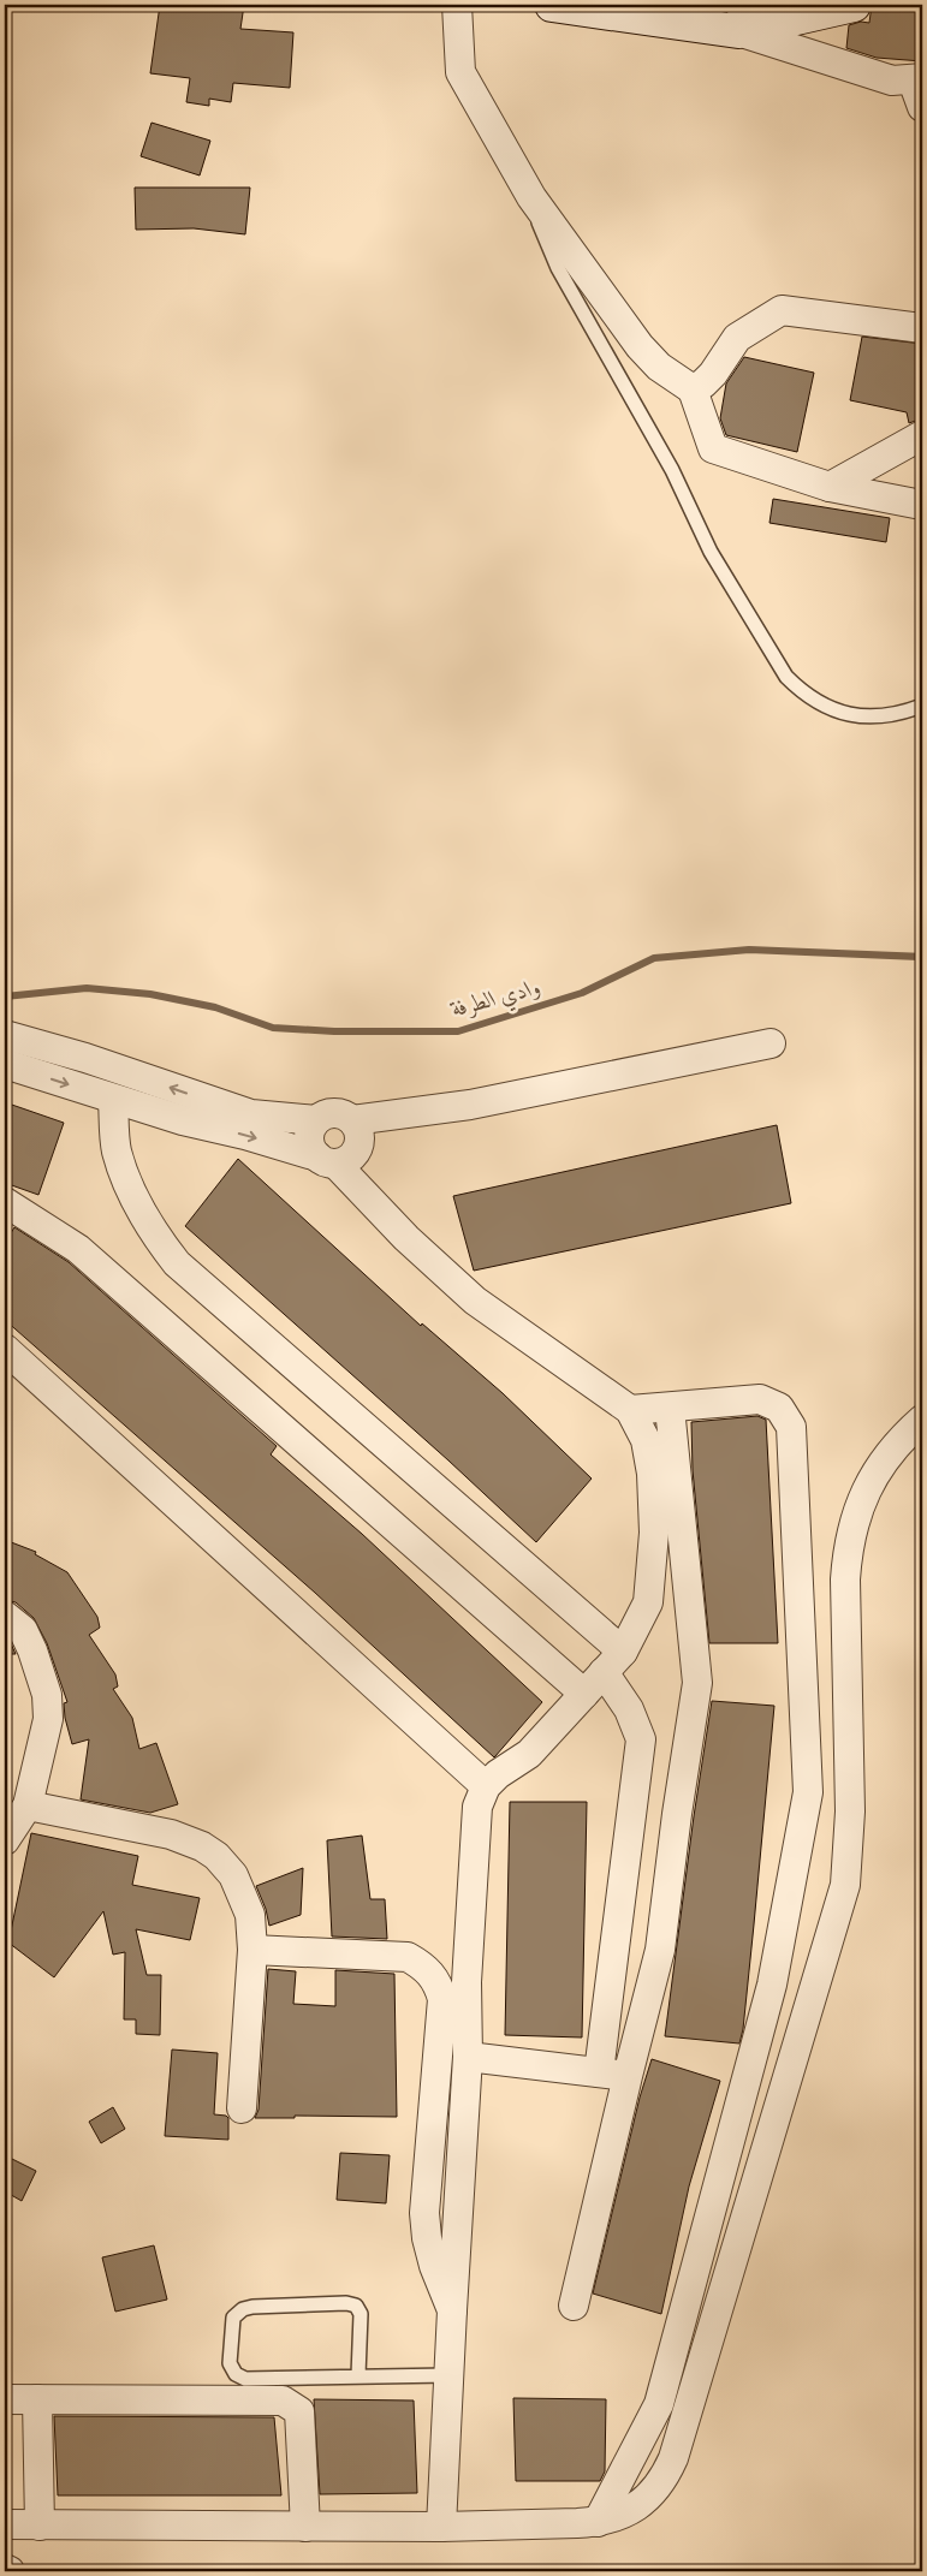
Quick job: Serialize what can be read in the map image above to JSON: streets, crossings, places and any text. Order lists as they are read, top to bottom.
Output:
{
  "water": ["وادي الطرفة"]
}
